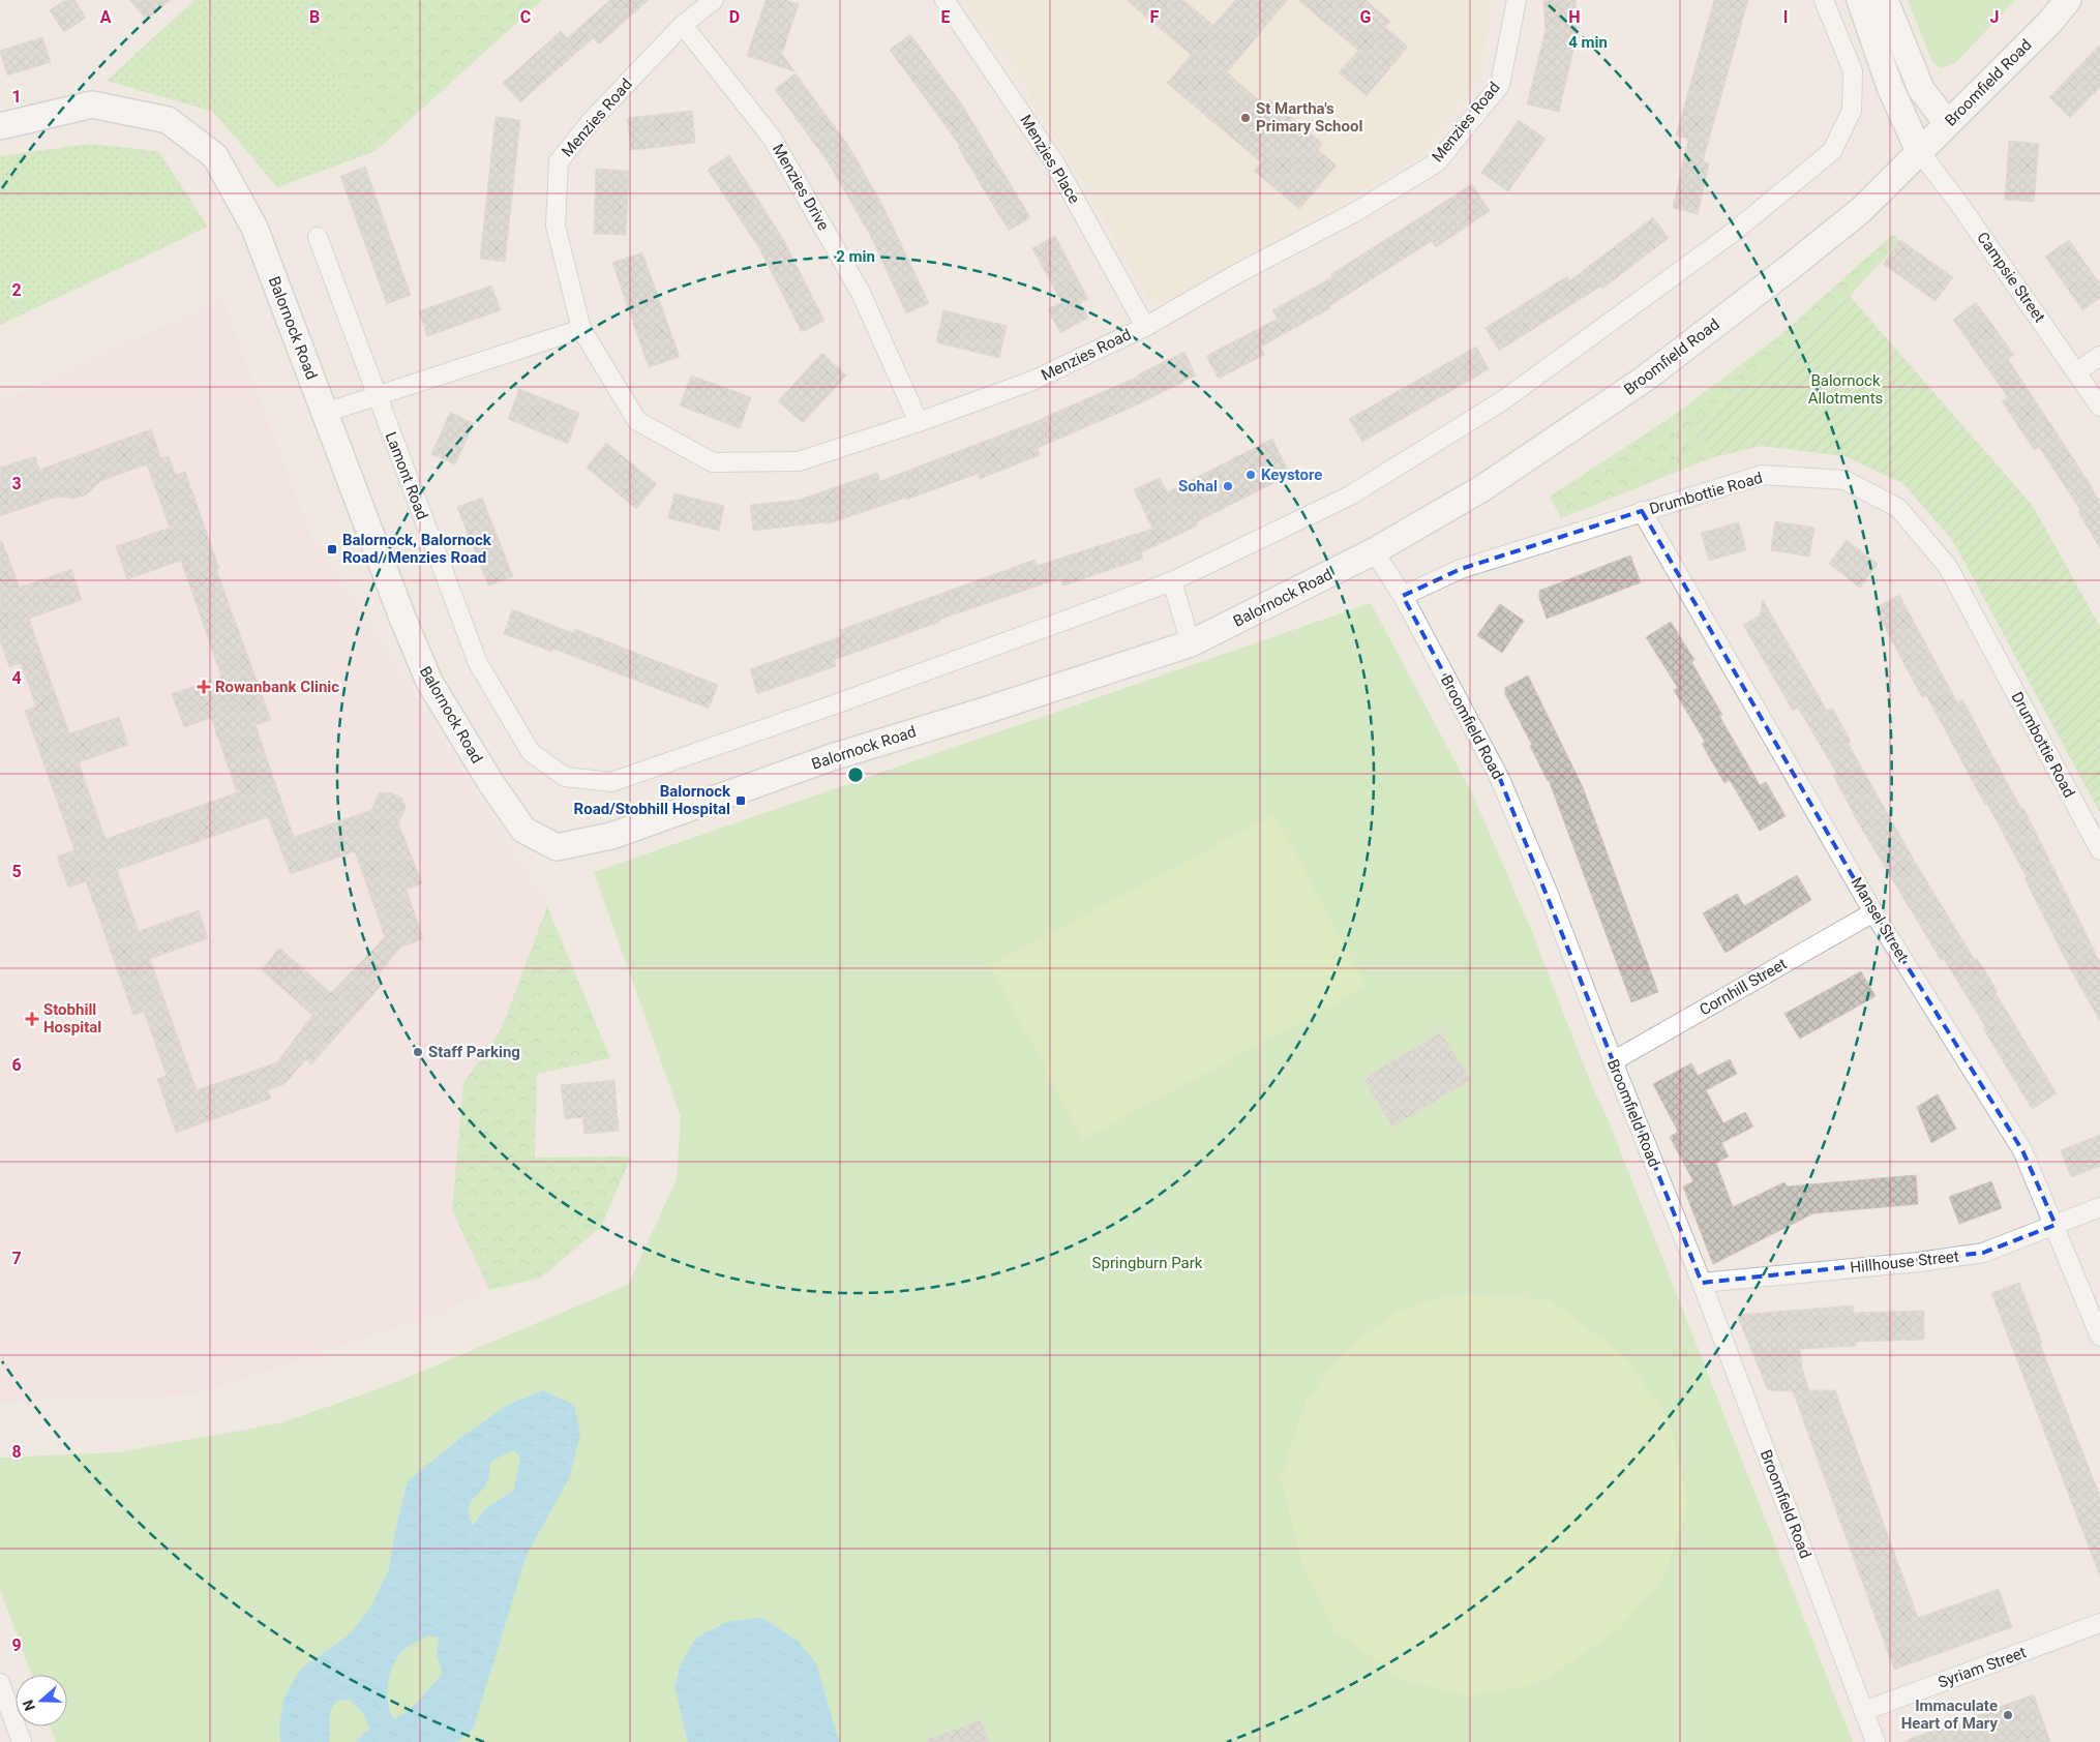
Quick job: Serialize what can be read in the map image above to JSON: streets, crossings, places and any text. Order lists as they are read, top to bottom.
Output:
{
  "streets": {
    "street": [
      "Broomfield Road",
      "Menzies Road",
      "Menzies Place",
      "Menzies Drive",
      "Campsie Street",
      "Balornock Road",
      "Lamont Road",
      "Drumbottie Road",
      "Mansel Street",
      "Cornhill Street",
      "Hillhouse Street",
      "Syriam Street"
    ]
  },
  "crossings": [
    ["Broomfield Road", "Campsie Street"],
    ["Broomfield Road", "Balornock Road"],
    ["Broomfield Road", "Drumbottie Road"],
    ["Broomfield Road", "Cornhill Street"],
    ["Broomfield Road", "Hillhouse Street"],
    ["Broomfield Road", "Syriam Street"],
    ["Menzies Road", "Menzies Place"],
    ["Menzies Road", "Menzies Drive"],
    ["Drumbottie Road", "Mansel Street"],
    ["Mansel Street", "Cornhill Street"],
    ["Mansel Street", "Hillhouse Street"]
  ],
  "parks": ["Balornock Allotments", "Springburn Park"],
  "places": {
    "other": [
      "St Martha's Primary School",
      "Keystore",
      "Sohal",
      "Staff Parking",
      "Immaculate Heart of Mary"
    ],
    "transit": ["Balornock, Balornock Road/ Menzies Road", "Balornock Road/Stobhill Hospital"],
    "health": ["Rowanbank Clinic", "Stobhill Hospital"]
  },
  "north": "left",
  "grid": {
    "columns": [
      "A",
      "B",
      "C",
      "D",
      "E",
      "F",
      "G",
      "H",
      "I",
      "J"
    ],
    "rows": [
      "1",
      "2",
      "3",
      "4",
      "5",
      "6",
      "7",
      "8",
      "9"
    ]
  },
  "rings": ["4 min", "2 min"]
}
